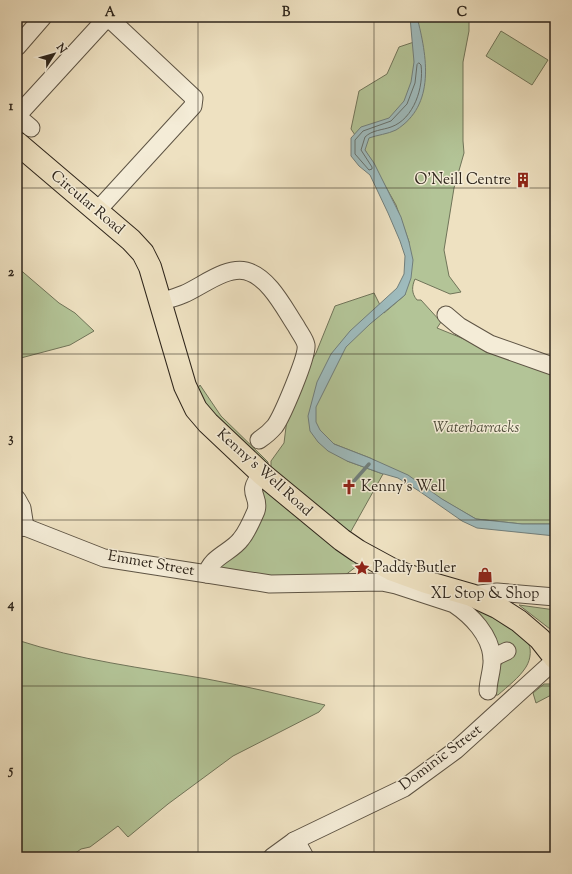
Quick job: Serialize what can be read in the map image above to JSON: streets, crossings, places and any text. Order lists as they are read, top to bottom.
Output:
{
  "streets": {
    "main road": ["Circular Road", "Kenny's Well Road"],
    "street": ["Emmet Street", "Dominic Street"]
  },
  "crossings": [
    ["Circular Road", "Kenny's Well Road"],
    ["Kenny's Well Road", "Emmet Street"],
    ["Kenny's Well Road", "Dominic Street"]
  ],
  "parks": ["Waterbarracks"],
  "places": {
    "building": ["O'Neill Centre"],
    "church": ["Kenny's Well"],
    "place": ["Paddy Butler"],
    "shop": ["XL Stop & Shop"]
  },
  "north": "top right",
  "grid": {
    "columns": ["A", "B", "C"],
    "rows": [
      "1",
      "2",
      "3",
      "4",
      "5"
    ]
  }
}
